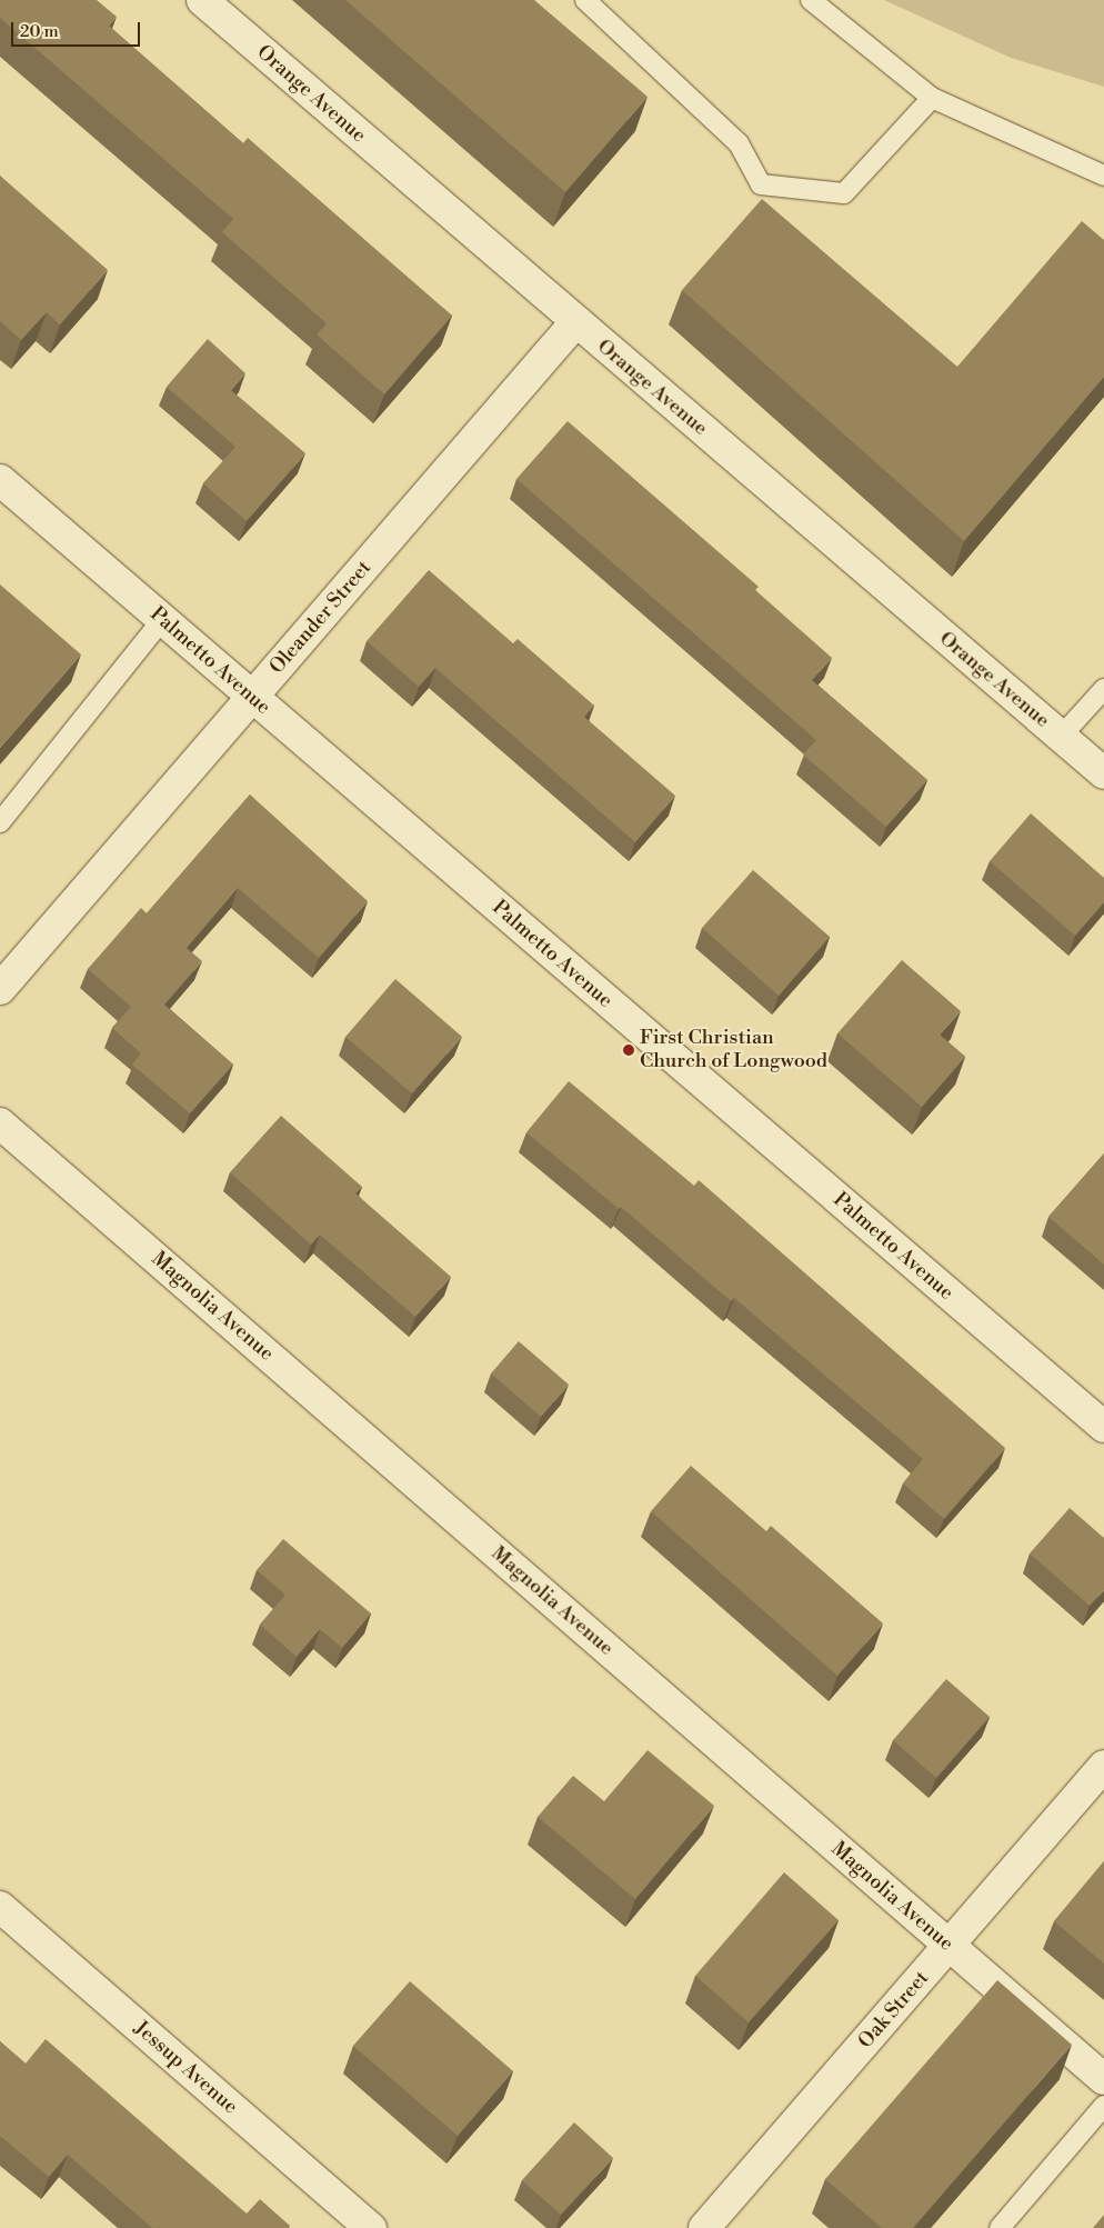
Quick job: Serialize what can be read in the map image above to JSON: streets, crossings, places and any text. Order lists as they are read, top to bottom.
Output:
{
  "streets": {
    "street": [
      "Orange Avenue",
      "Oleander Street",
      "Palmetto Avenue",
      "Magnolia Avenue",
      "Oak Street",
      "Jessup Avenue"
    ]
  },
  "crossings": [
    ["Orange Avenue", "Oleander Street"],
    ["Oleander Street", "Palmetto Avenue"],
    ["Magnolia Avenue", "Oak Street"]
  ],
  "places": ["First Christian Church of Longwood"],
  "scale_bar": "20 m"
}
